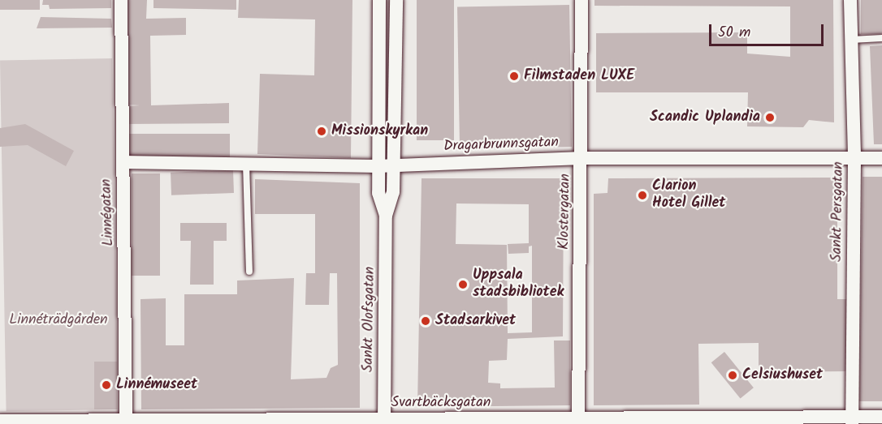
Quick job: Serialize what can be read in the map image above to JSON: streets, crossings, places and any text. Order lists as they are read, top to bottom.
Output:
{
  "streets": {
    "street": [
      "Dragarbrunnsgatan",
      "Klostergatan",
      "Sankt Persgatan",
      "Linnégatan",
      "Sankt Olofsgatan",
      "Svartbäcksgatan"
    ]
  },
  "crossings": [
    ["Dragarbrunnsgatan", "Klostergatan"],
    ["Dragarbrunnsgatan", "Sankt Persgatan"],
    ["Dragarbrunnsgatan", "Linnégatan"],
    ["Dragarbrunnsgatan", "Sankt Olofsgatan"],
    ["Klostergatan", "Svartbäcksgatan"],
    ["Sankt Persgatan", "Svartbäcksgatan"],
    ["Linnégatan", "Svartbäcksgatan"],
    ["Sankt Olofsgatan", "Svartbäcksgatan"]
  ],
  "parks": ["Linnéträdgården"],
  "places": [
    "Filmstaden LUXE",
    "Scandic Uplandia",
    "Missionskyrkan",
    "Clarion Hotel Gillet",
    "Uppsala stadsbibliotek",
    "Stadsarkivet",
    "Celsiushuset",
    "Linnémuseet"
  ],
  "scale_bar": "50 m"
}
